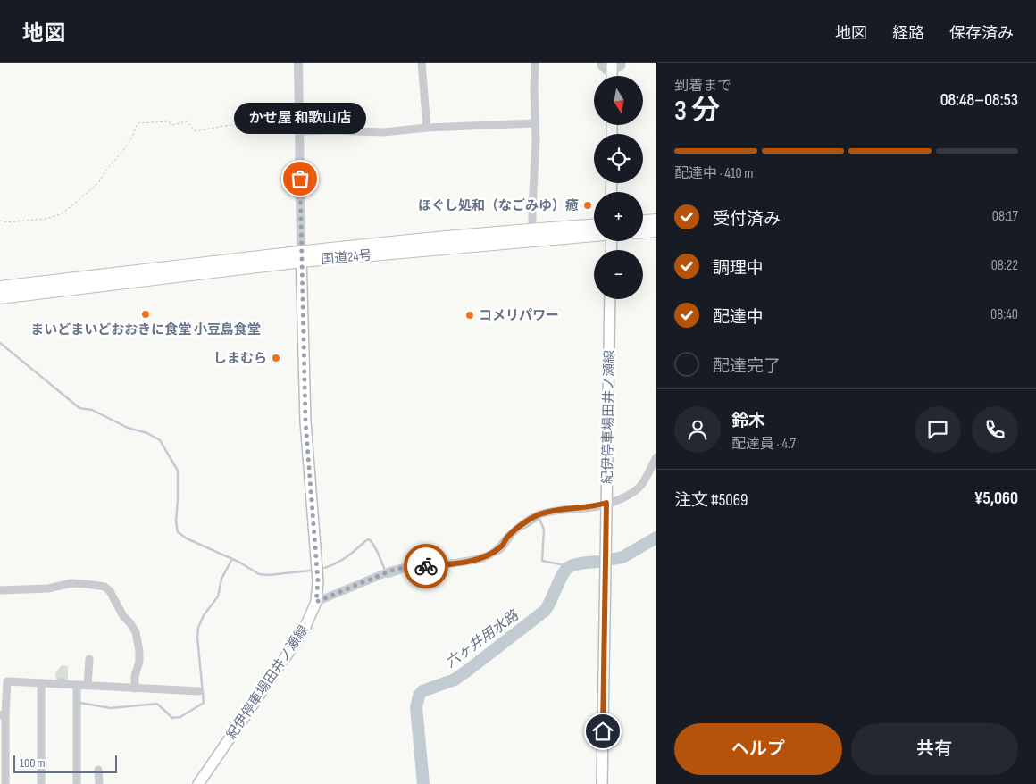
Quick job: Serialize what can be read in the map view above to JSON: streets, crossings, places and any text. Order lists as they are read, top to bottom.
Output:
{
  "streets": {
    "highway": ["国道24号"],
    "main road": ["紀伊停車場田井ノ瀬線"]
  },
  "crossings": [
    ["国道24号", "紀伊停車場田井ノ瀬線"]
  ],
  "water": ["六ヶ井用水路"],
  "places": [
    "かせ屋 和歌山店",
    "ほぐし処和（なごみゆ）癒",
    "まいどまいどおおきに食堂 小豆島食堂",
    "コメリパワー",
    "しまむら"
  ],
  "scale_bar": "100 m",
  "north": "bottom",
  "page": {
    "header": "地図",
    "nav": ["地図", "経路", "保存済み"],
    "heading": ["3 分", "到着まで", "08:48–08:53"],
    "panel": [
      "鈴木",
      "配達員 · 4.7",
      "注文 #5069",
      "¥5,060"
    ],
    "map_buttons": ["+", "−"],
    "bubble": "かせ屋 和歌山店",
    "bar": "配達中 · 410 m",
    "list": [
      ["受付済み", "08:17"],
      ["調理中", "08:22"],
      ["配達中", "08:40"],
      "配達完了"
    ],
    "buttons": ["ヘルプ", "共有"],
    "scale": "100 m"
  }
}
